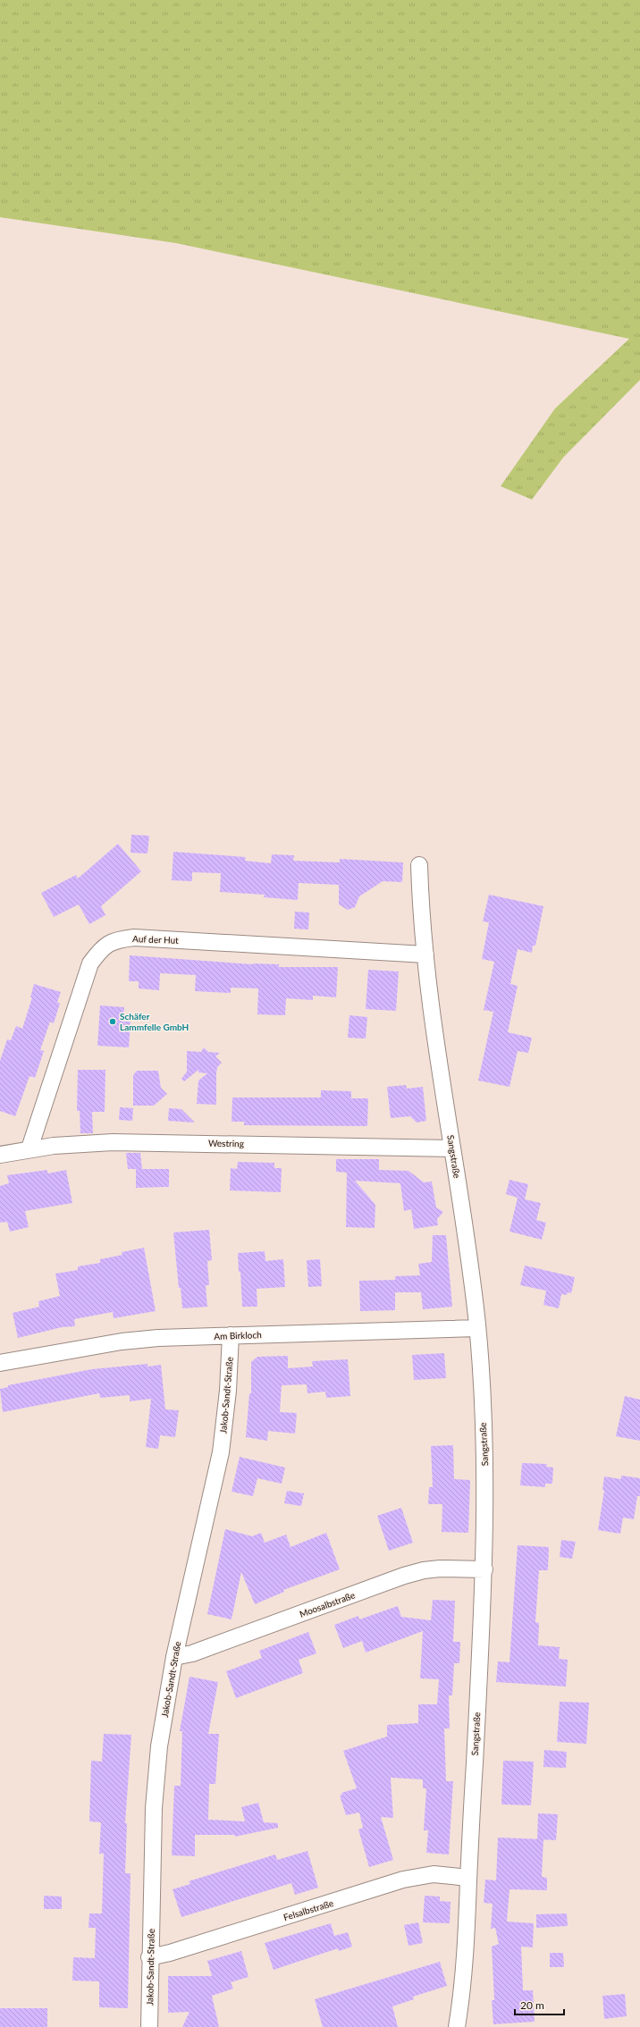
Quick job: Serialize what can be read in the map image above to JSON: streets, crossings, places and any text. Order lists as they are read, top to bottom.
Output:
{
  "streets": {
    "street": [
      "Auf der Hut",
      "Westring",
      "Sangstraße",
      "Am Birkloch",
      "Jakob-Sandt-Straße",
      "Moosalbstraße",
      "Felsalbstraße"
    ]
  },
  "crossings": [
    ["Auf der Hut", "Westring"],
    ["Auf der Hut", "Sangstraße"],
    ["Westring", "Sangstraße"],
    ["Sangstraße", "Am Birkloch"],
    ["Sangstraße", "Moosalbstraße"],
    ["Sangstraße", "Felsalbstraße"],
    ["Am Birkloch", "Jakob-Sandt-Straße"],
    ["Jakob-Sandt-Straße", "Moosalbstraße"],
    ["Jakob-Sandt-Straße", "Felsalbstraße"]
  ],
  "places": ["Schäfer Lammfelle GmbH"],
  "scale_bar": "20 m"
}
